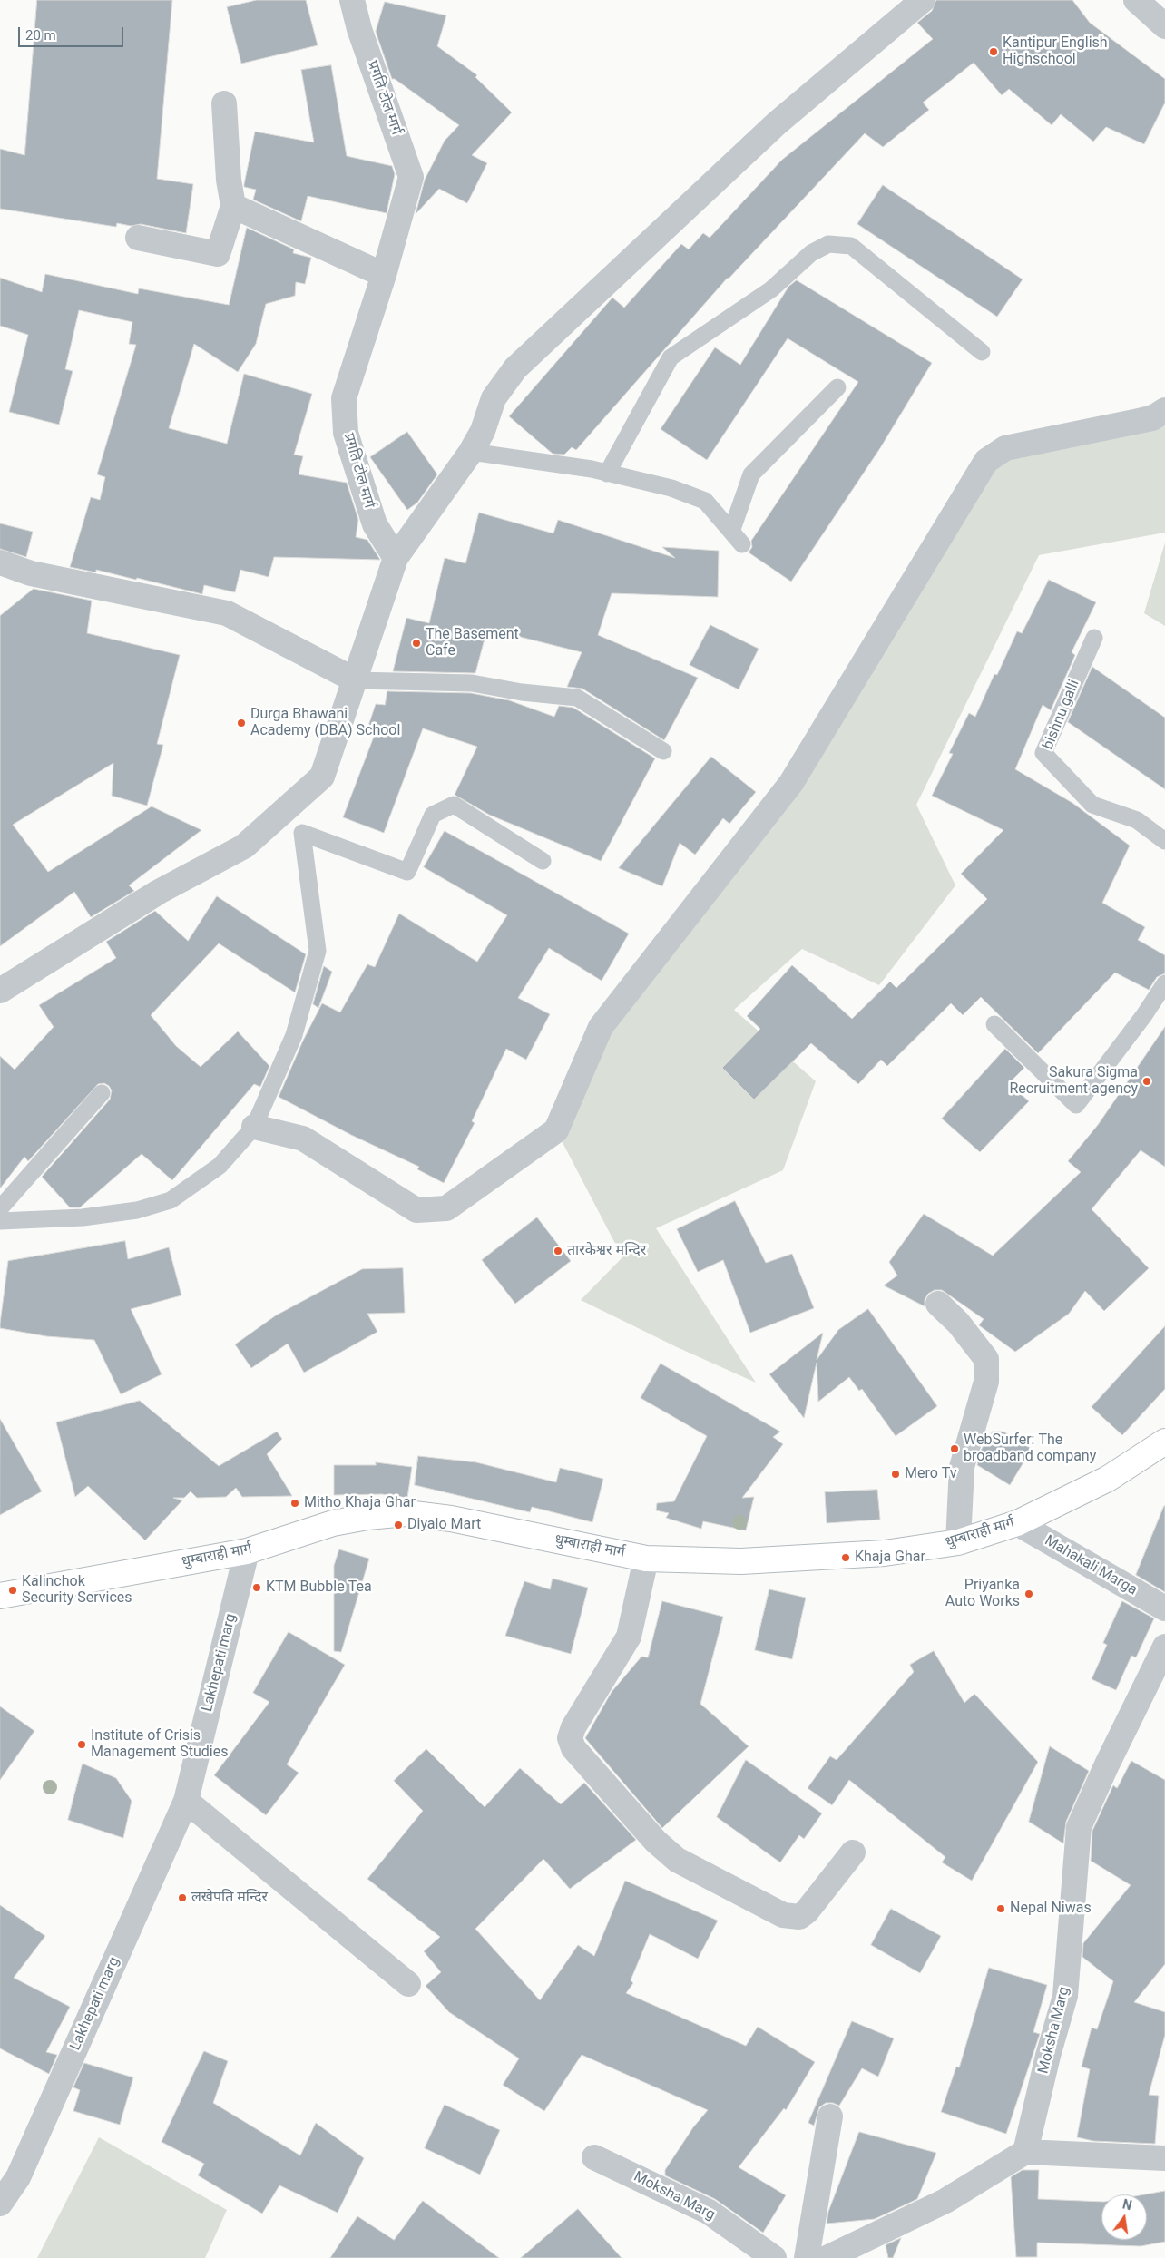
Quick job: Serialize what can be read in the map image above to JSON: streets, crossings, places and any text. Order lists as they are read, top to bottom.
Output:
{
  "streets": {
    "main road": ["धुम्बाराही मार्ग"],
    "street": [
      "प्रगति टोल मार्ग",
      "Mahakali Marga",
      "Lakhepati marg",
      "Moksha Marg"
    ],
    "lane": ["bishnu galli"]
  },
  "crossings": [
    ["धुम्बाराही मार्ग", "Mahakali Marga"],
    ["धुम्बाराही मार्ग", "Lakhepati marg"]
  ],
  "places": [
    "Kantipur English Highschool",
    "The Basement Cafe",
    "Durga Bhawani Academy (DBA) School",
    "Sakura Sigma Recruitment agency",
    "तारकेश्वर मन्दिर",
    "WebSurfer: The broadband company",
    "Mero Tv",
    "Mitho Khaja Ghar",
    "Diyalo Mart",
    "Khaja Ghar",
    "KTM Bubble Tea",
    "Kalinchok Security Services",
    "Priyanka Auto Works",
    "Institute of Crisis Management Studies",
    "लखेपति मन्दिर",
    "Nepal Niwas"
  ],
  "scale_bar": "20 m",
  "north": "top"
}
